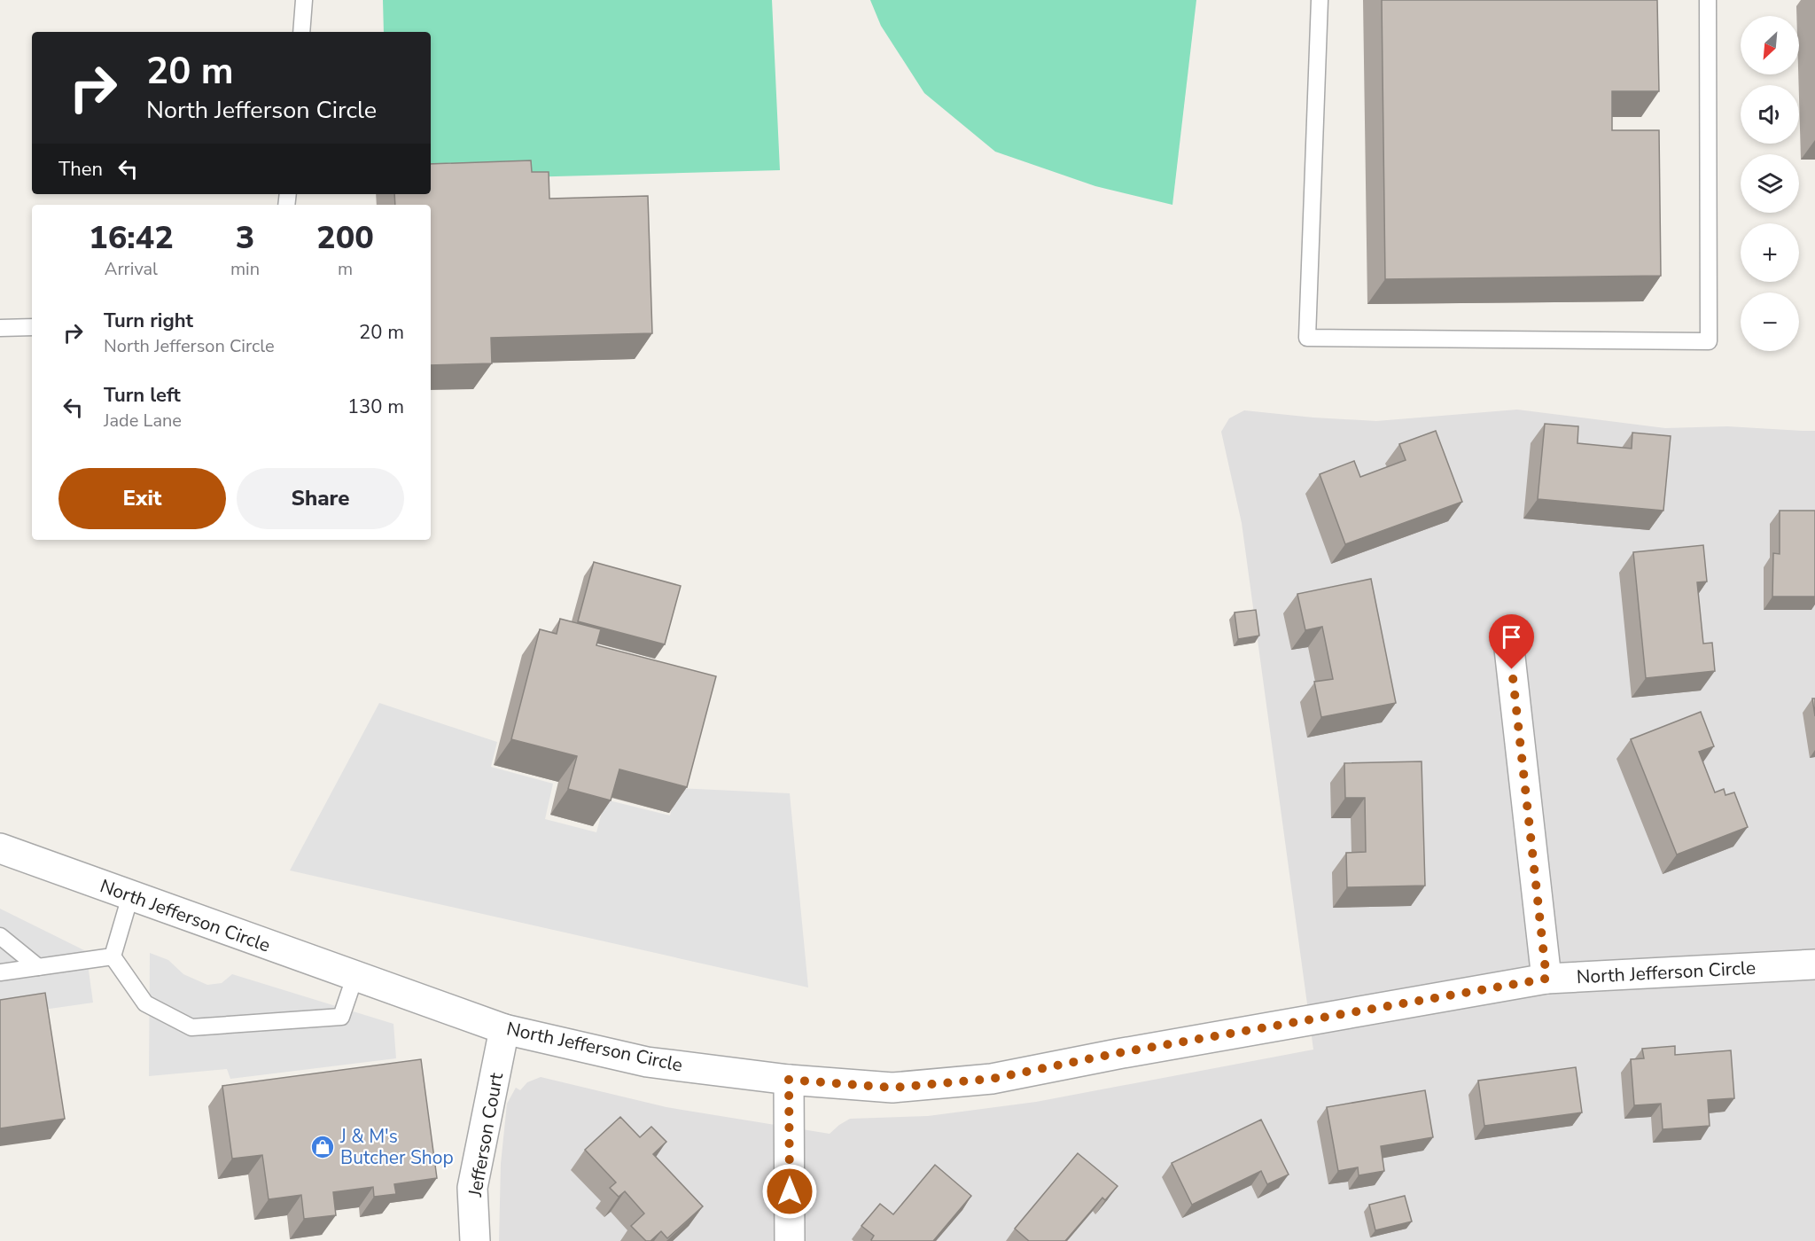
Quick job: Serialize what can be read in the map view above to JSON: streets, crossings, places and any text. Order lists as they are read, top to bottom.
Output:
{
  "streets": {
    "street": ["North Jefferson Circle", "Jefferson Court"]
  },
  "crossings": [
    ["North Jefferson Circle", "Jefferson Court"]
  ],
  "places": {
    "shop": ["J & M's Butcher Shop"]
  },
  "north": "bottom left",
  "page": {
    "map_buttons": ["+", "−"],
    "turn": ["20 m", "North Jefferson Circle"],
    "then": "Then",
    "eta": [
      "16:42",
      "Arrival",
      "3",
      "min",
      "200",
      "m"
    ],
    "list": [
      {
        "name": "Turn right",
        "note": "North Jefferson Circle",
        "value": "20 m"
      },
      {
        "name": "Turn left",
        "note": "Jade Lane",
        "value": "130 m"
      }
    ],
    "buttons": ["Exit", "Share"]
  }
}
